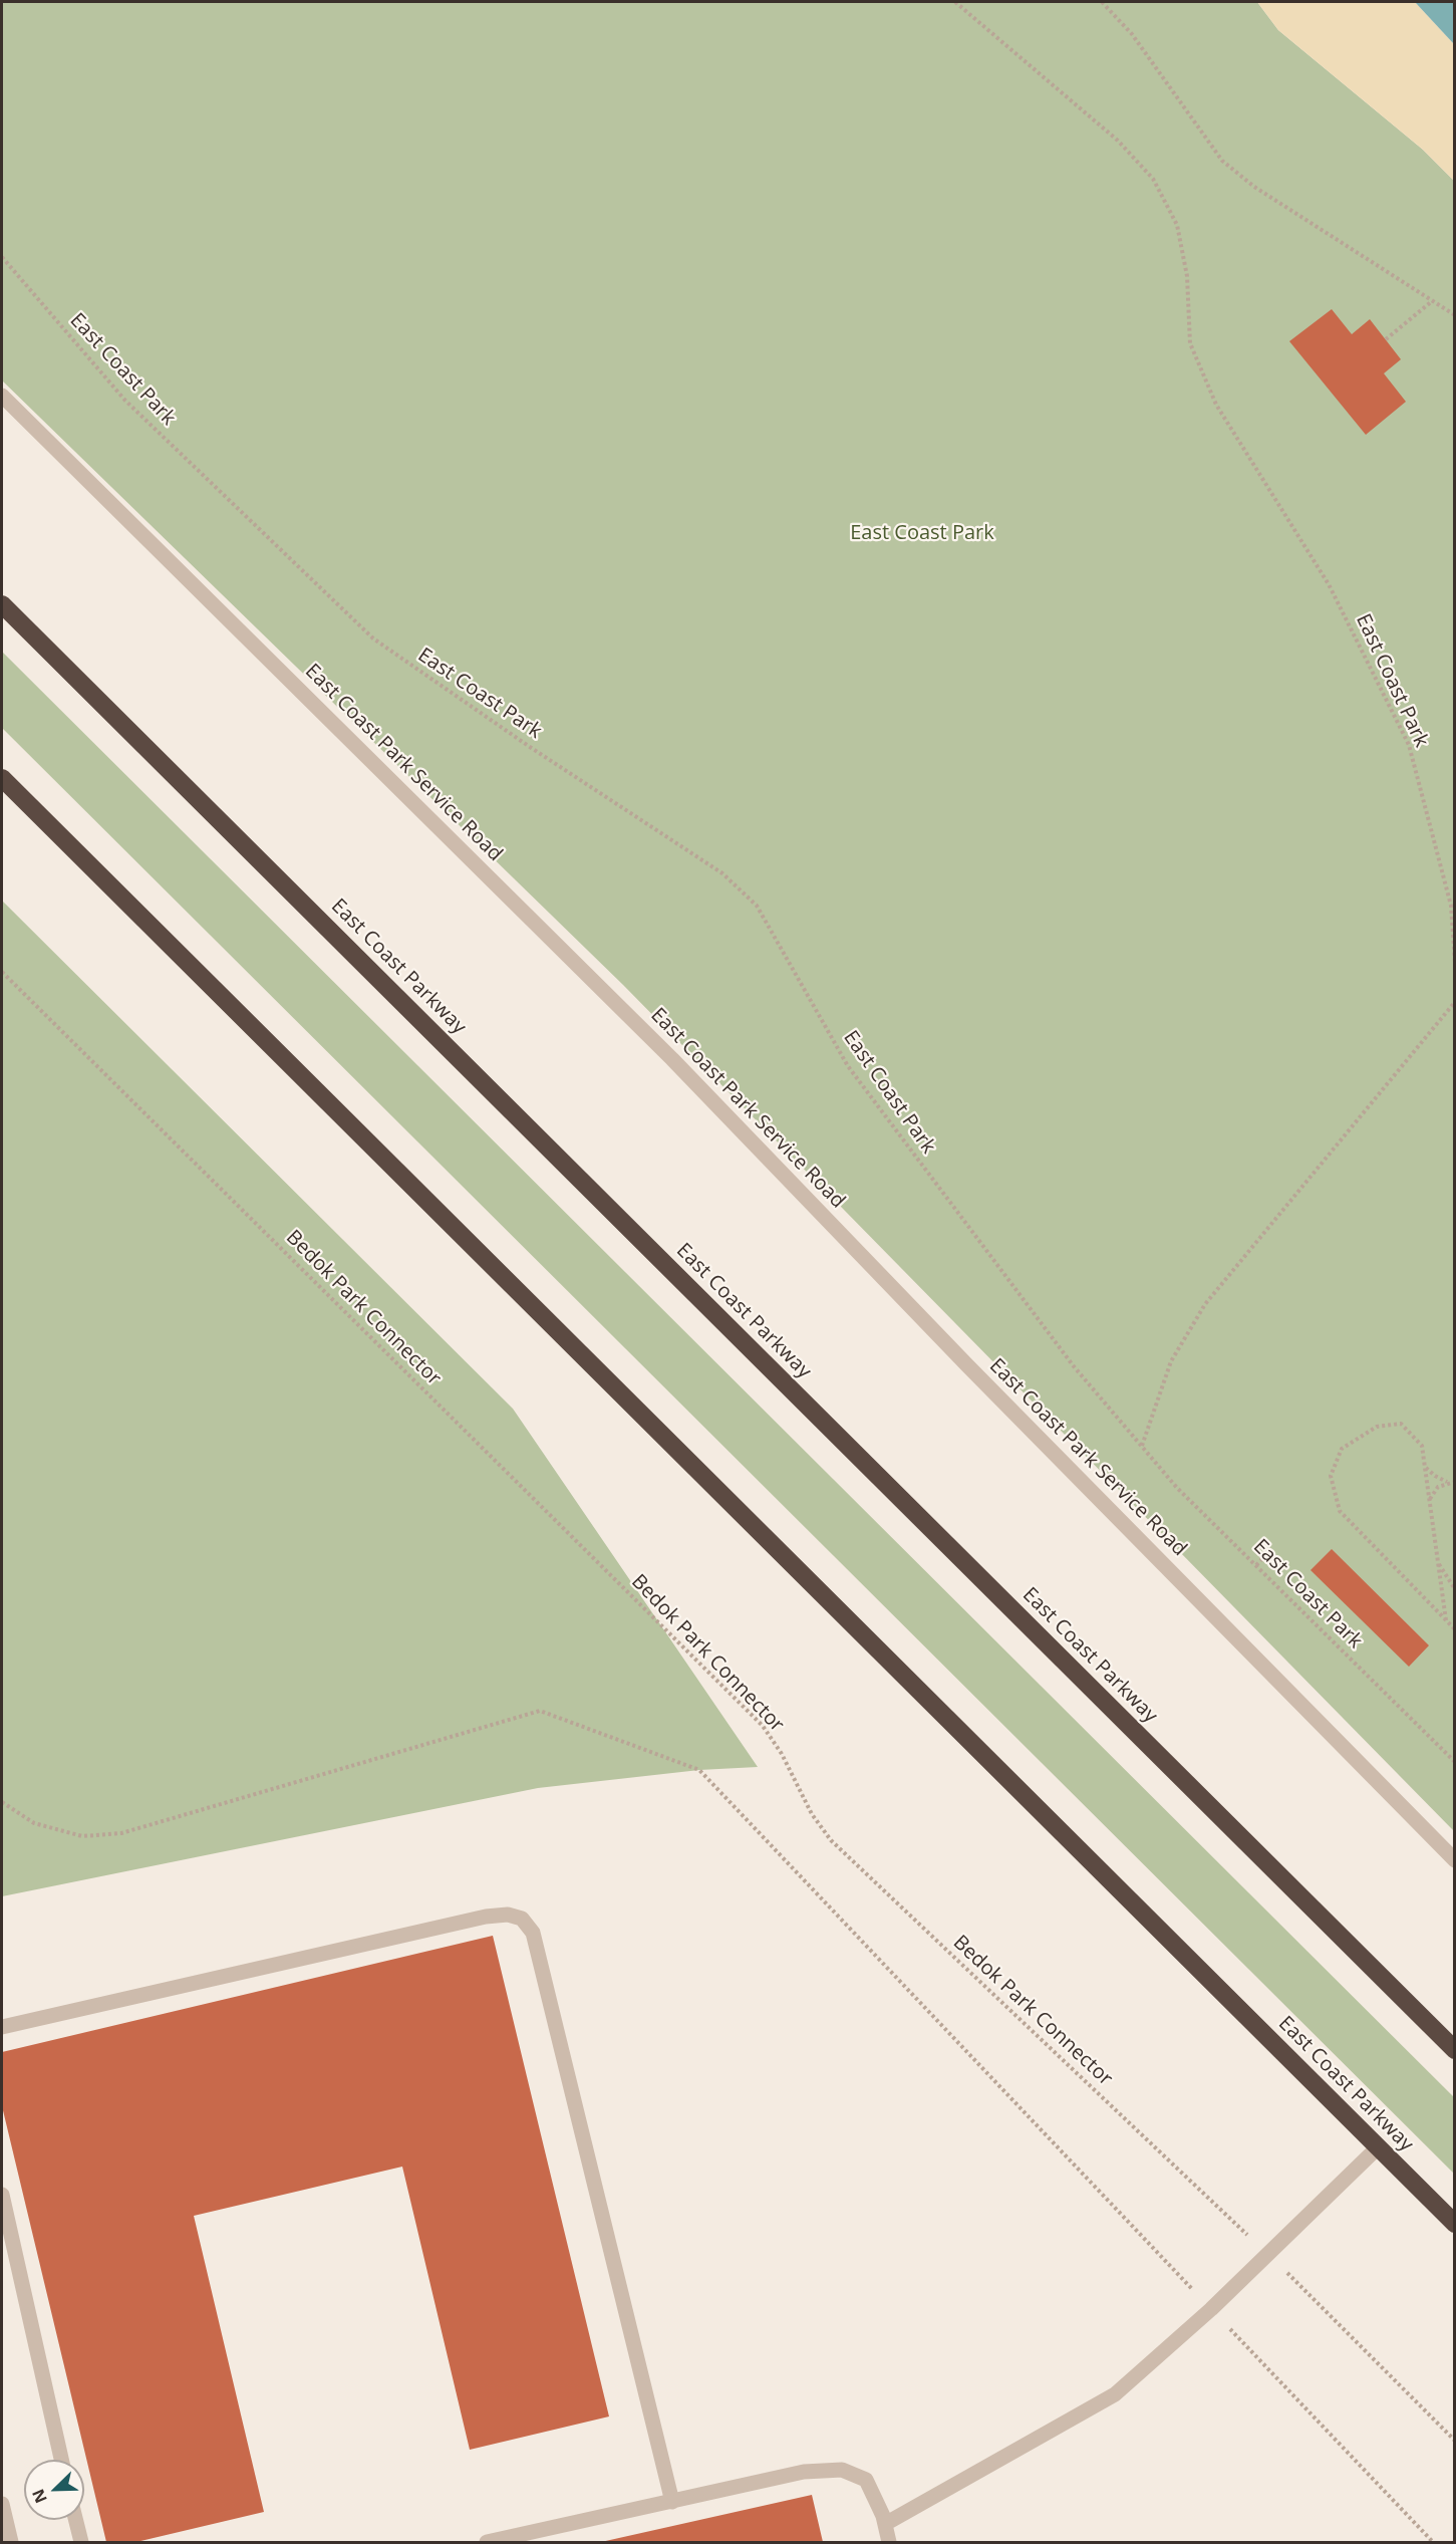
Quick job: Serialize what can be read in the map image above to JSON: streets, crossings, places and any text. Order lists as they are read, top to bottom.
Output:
{
  "streets": {
    "highway": ["East Coast Parkway"],
    "street": ["East Coast Park Service Road"],
    "path": ["East Coast Park", "Bedok Park Connector"]
  },
  "parks": ["East Coast Park"],
  "north": "bottom left"
}
